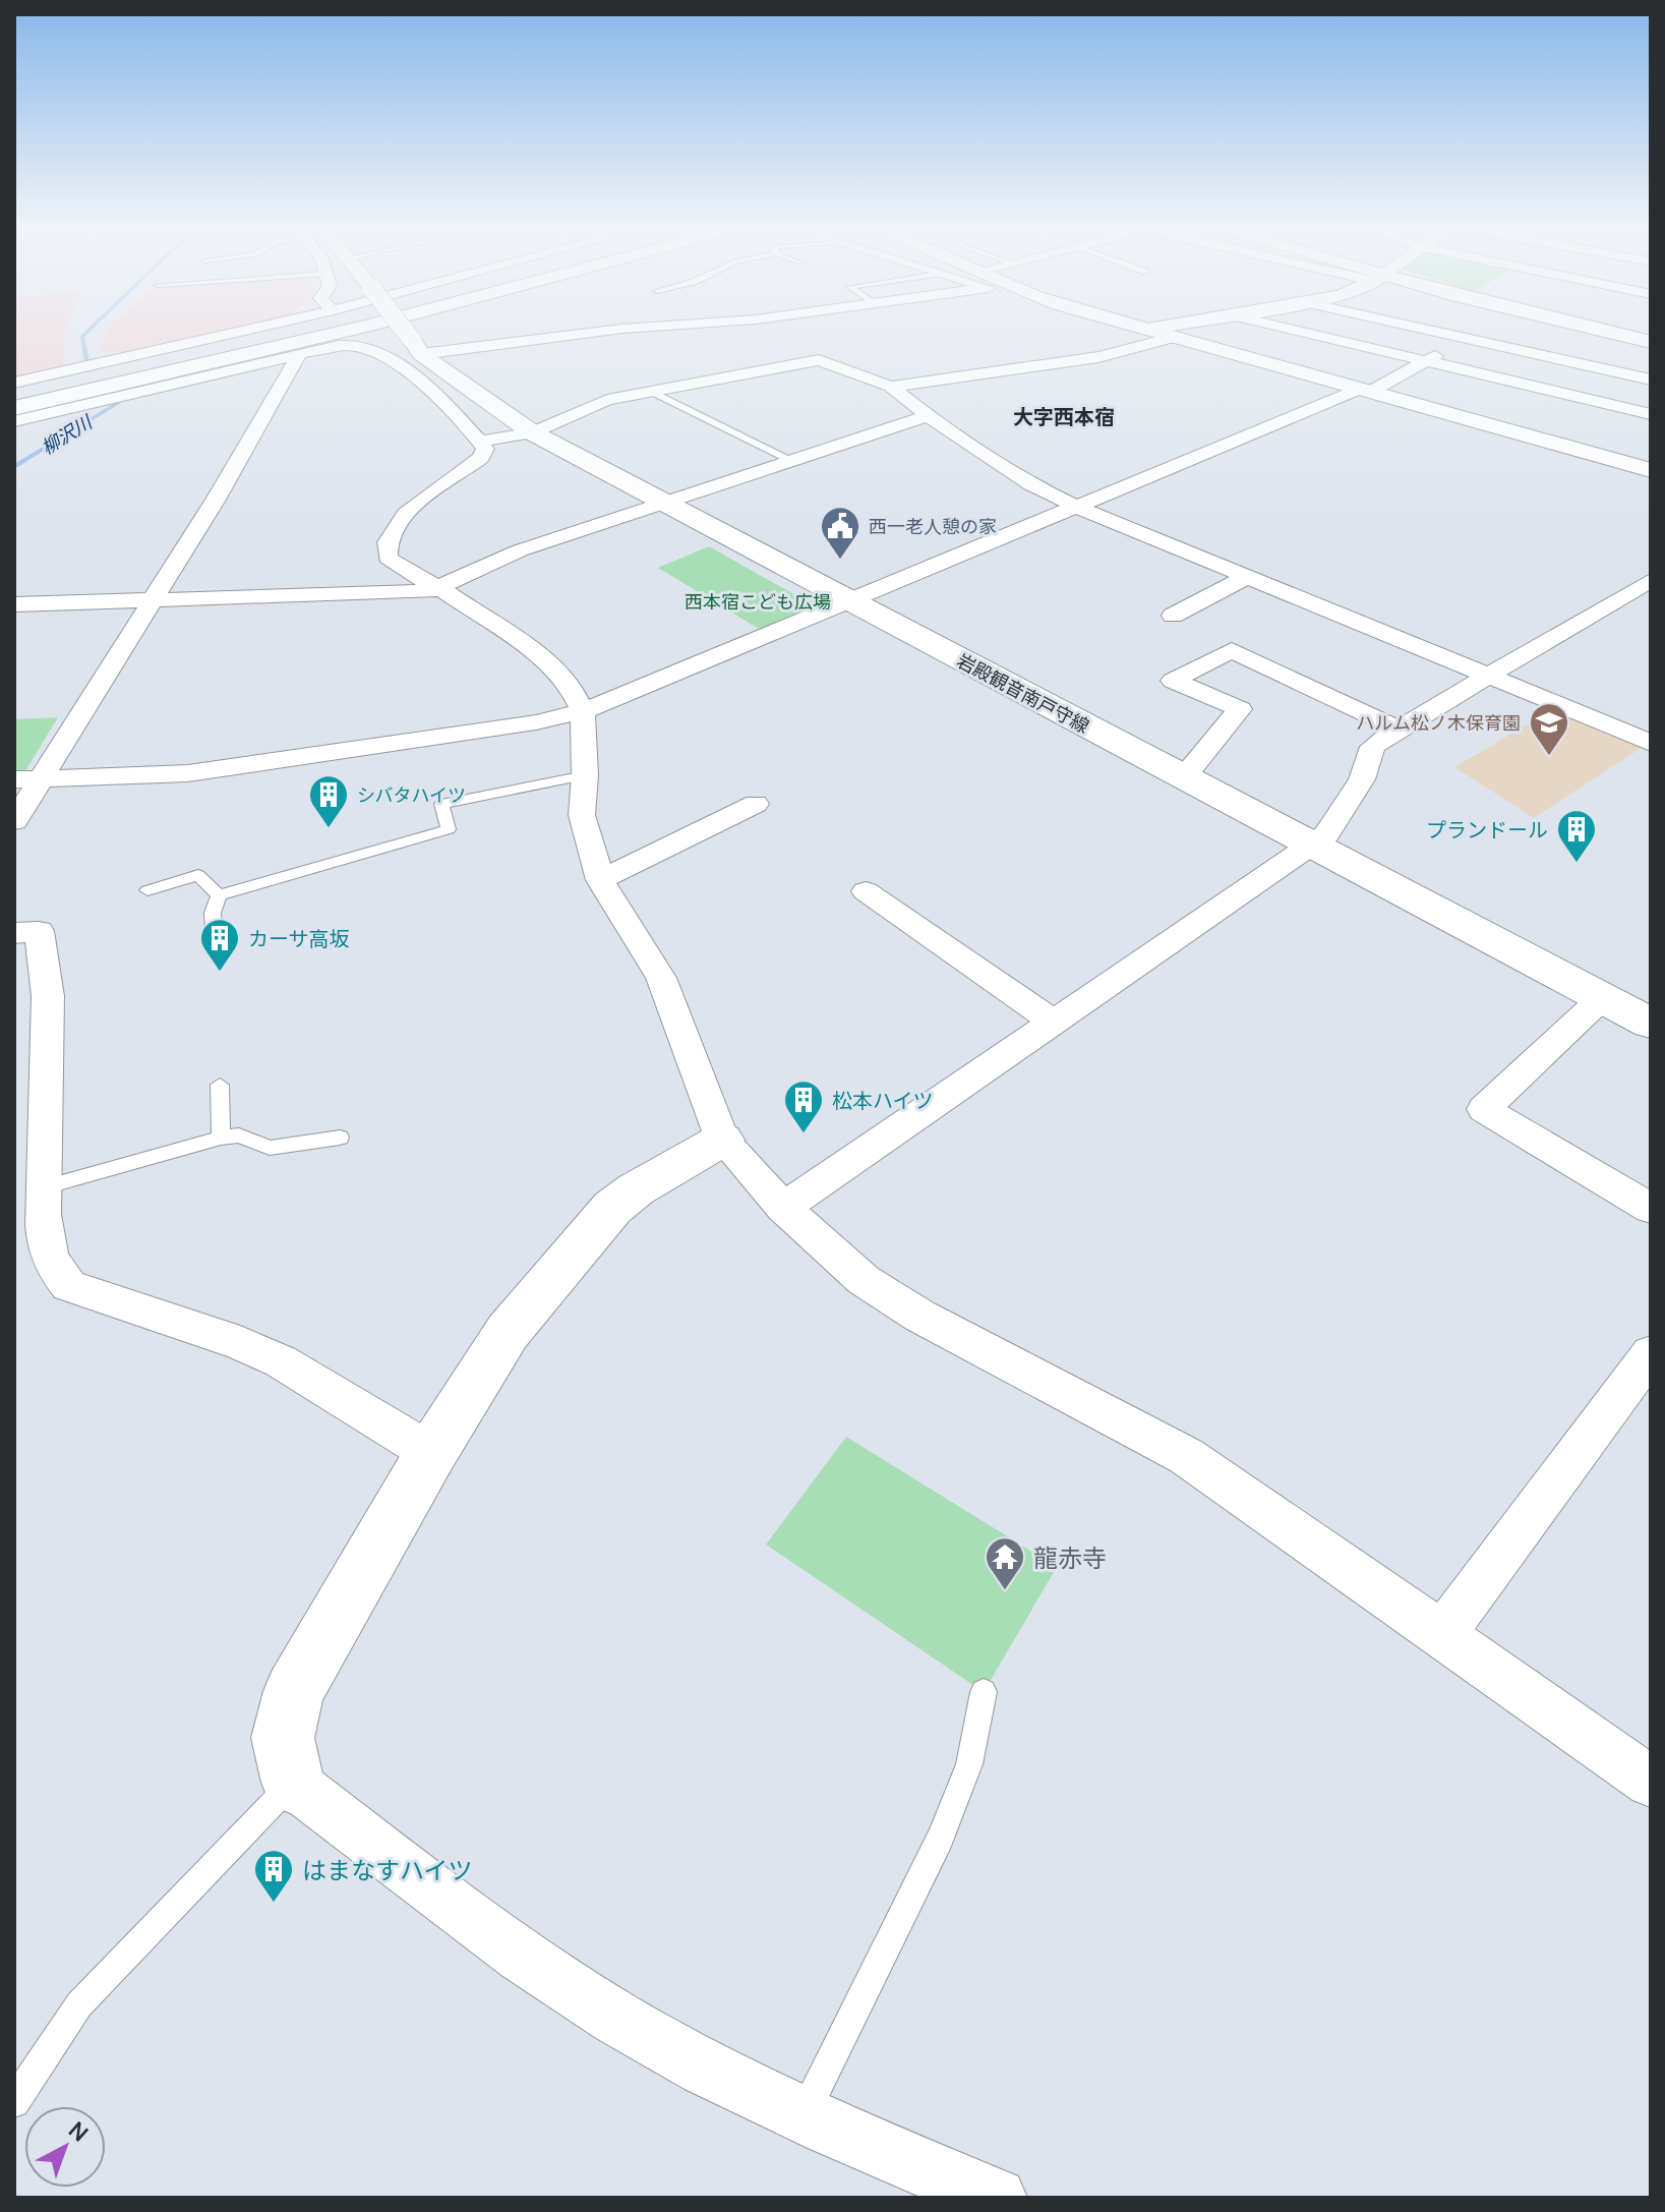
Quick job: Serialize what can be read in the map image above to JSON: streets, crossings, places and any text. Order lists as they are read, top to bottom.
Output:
{
  "streets": {
    "main road": ["岩殿観音南戸守線"]
  },
  "districts": ["大字西本宿"],
  "water": ["柳沢川"],
  "parks": ["西本宿こども広場"],
  "places": {
    "public building": ["西一老人憩の家"],
    "school or university": ["ハルム松ノ木保育園"],
    "building": [
      "シバタハイツ",
      "プランドール",
      "カーサ高坂",
      "松本ハイツ",
      "はまなすハイツ"
    ],
    "temple": ["龍赤寺"]
  },
  "north": "top right"
}
